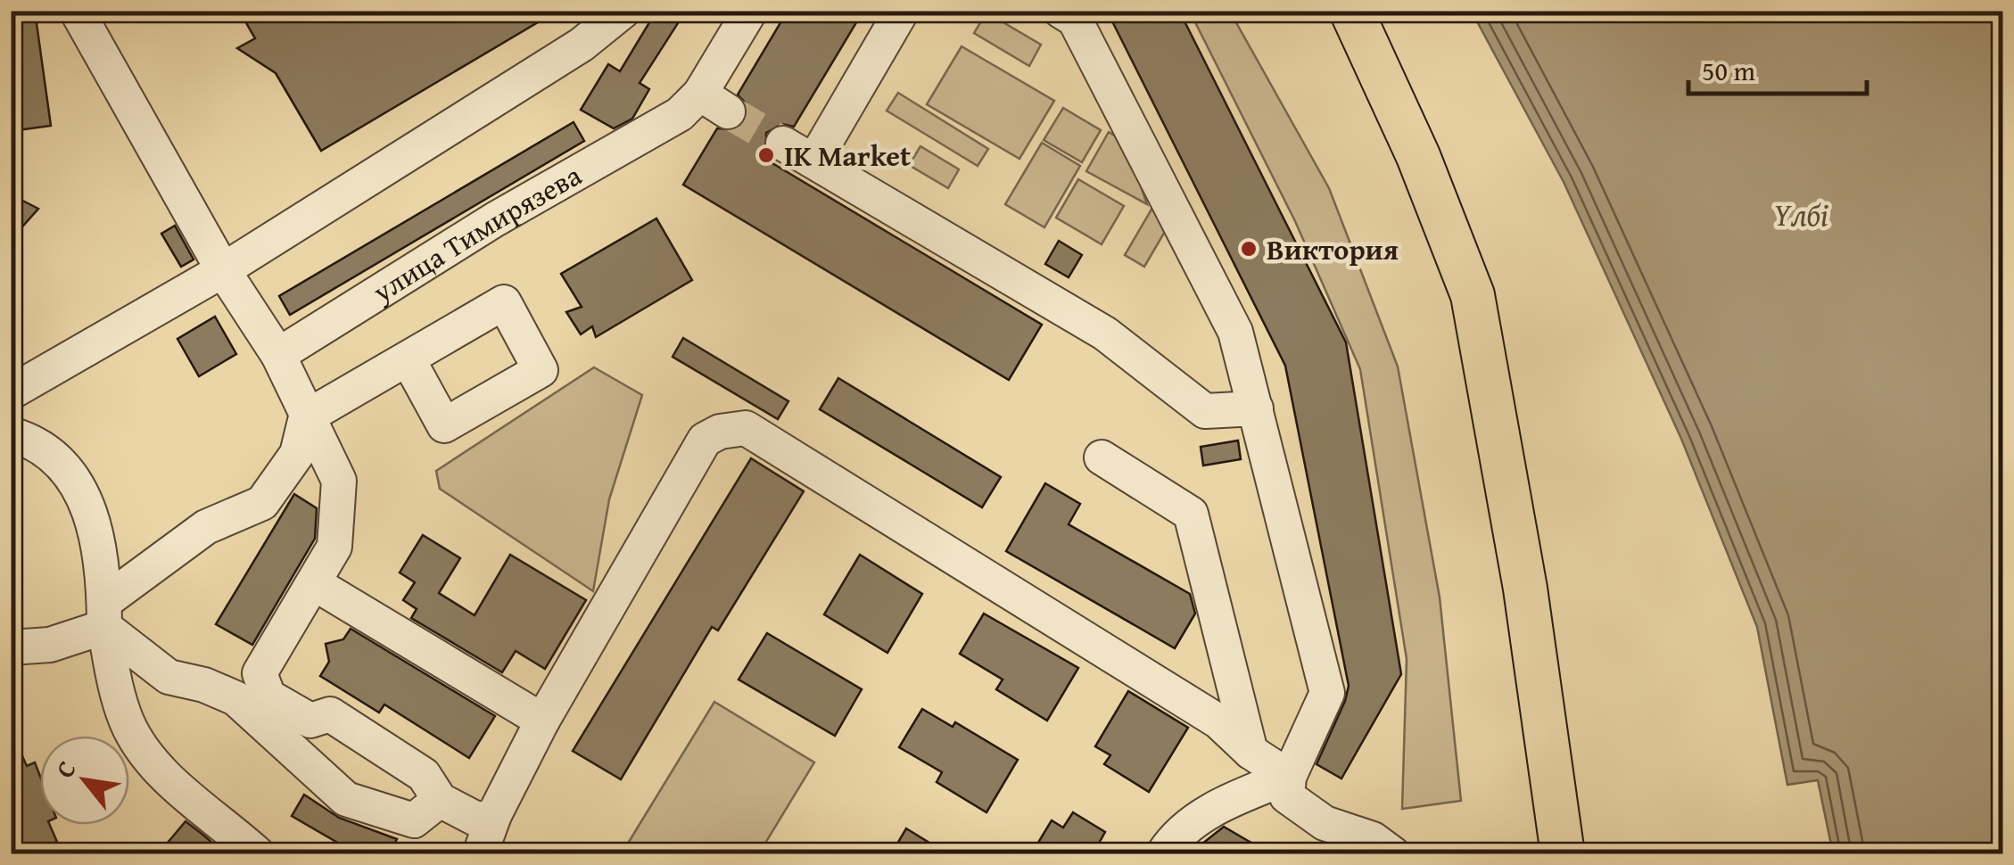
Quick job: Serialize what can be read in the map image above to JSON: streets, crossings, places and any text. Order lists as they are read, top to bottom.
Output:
{
  "streets": {
    "street": ["улица Тимирязева"]
  },
  "water": ["Үлбі"],
  "places": ["IK Market", "Виктория"],
  "scale_bar": "50 m",
  "north": "top left"
}
